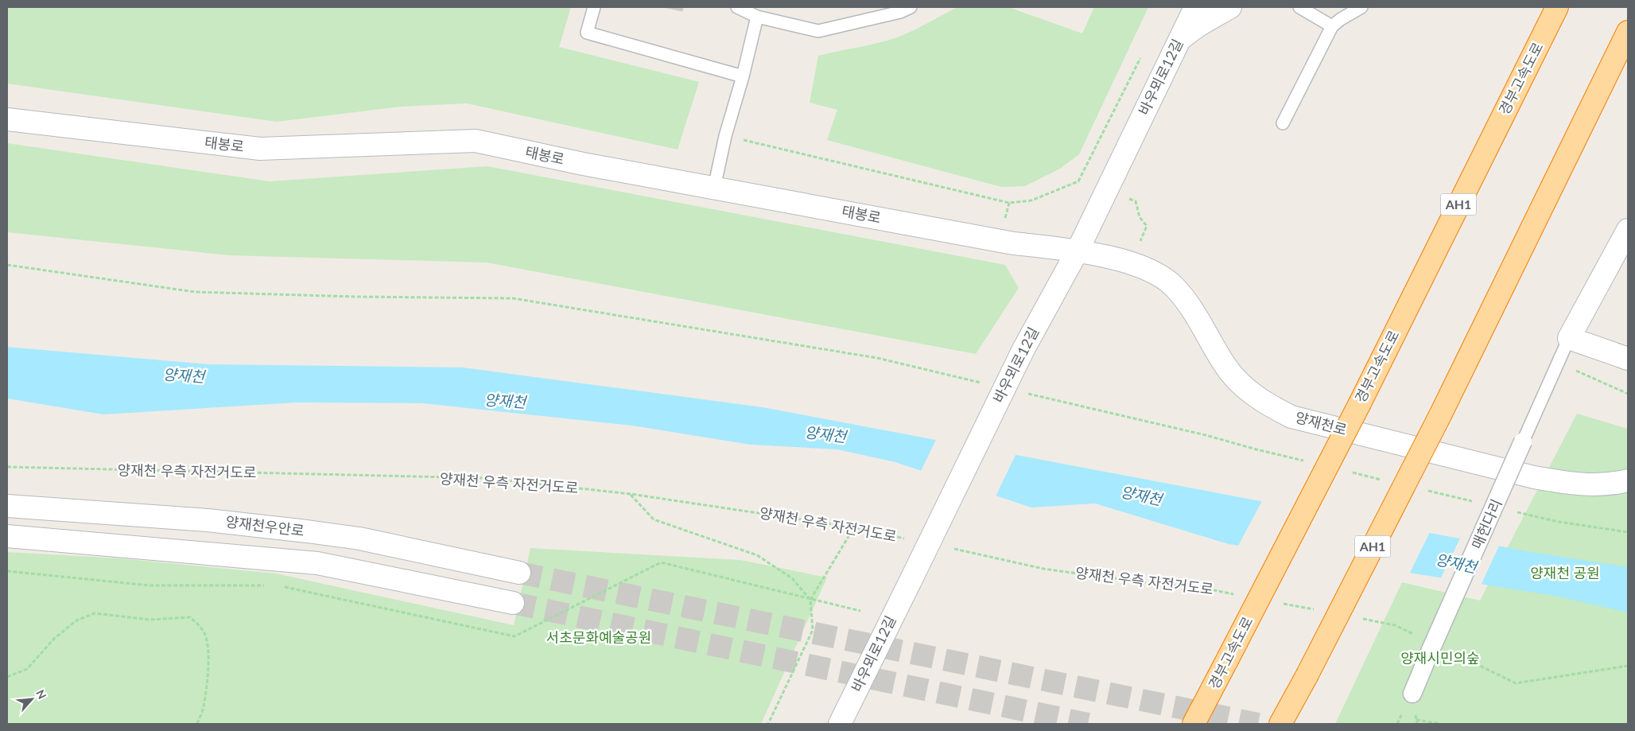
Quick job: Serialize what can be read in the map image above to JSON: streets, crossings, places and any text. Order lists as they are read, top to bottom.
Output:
{
  "streets": {
    "highway": ["경부고속도로", "AH1"],
    "street": [
      "바우뫼로12길",
      "태봉로",
      "양재천로",
      "매헌다리",
      "양재천우안로"
    ],
    "path": ["양재천 우측 자전거도로"]
  },
  "crossings": [
    ["바우뫼로12길", "태봉로"],
    ["바우뫼로12길", "양재천로"],
    ["태봉로", "양재천로"]
  ],
  "water": ["양재천"],
  "parks": ["양재천 공원", "서초문화예술공원", "양재시민의숲"],
  "north": "top right"
}
